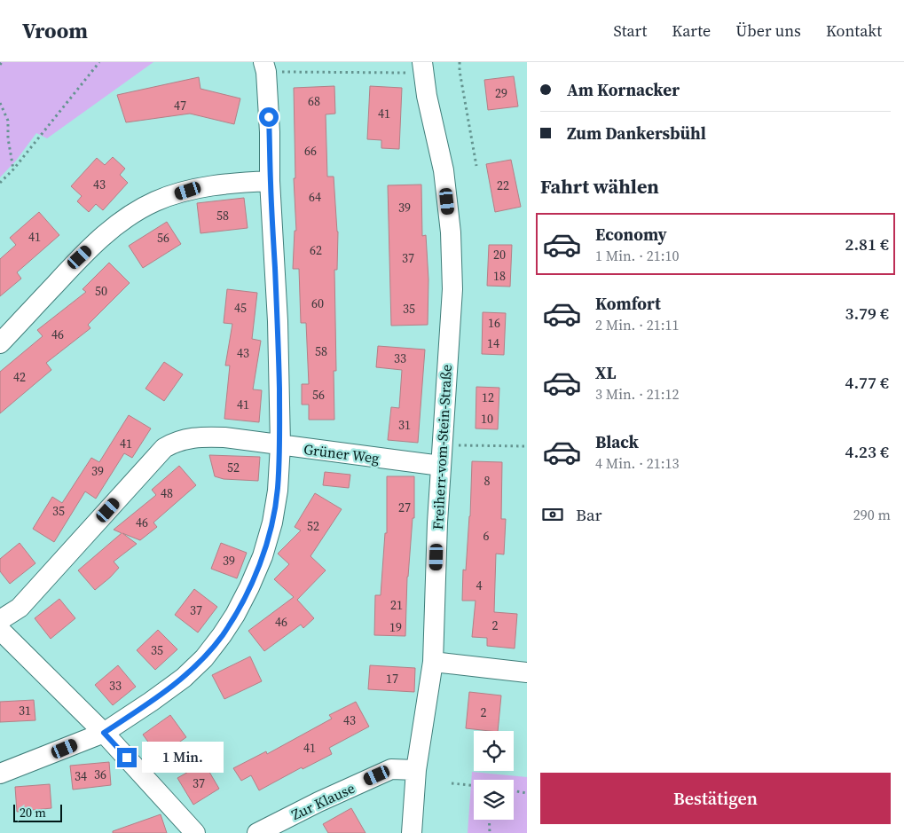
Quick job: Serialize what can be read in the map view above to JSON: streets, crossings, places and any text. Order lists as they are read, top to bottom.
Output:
{
  "streets": {
    "street": ["Freiherr-vom-Stein-Straße", "Grüner Weg", "Zur Klause"]
  },
  "crossings": [
    ["Freiherr-vom-Stein-Straße", "Grüner Weg"],
    ["Freiherr-vom-Stein-Straße", "Zur Klause"]
  ],
  "house_numbers": [
    "29",
    "68",
    "47",
    "41",
    "66",
    "43",
    "22",
    "64",
    "39",
    "58",
    "41",
    "56",
    "62",
    "20",
    "37",
    "18",
    "50",
    "60",
    "45",
    "35",
    "16",
    "46",
    "14",
    "58",
    "43",
    "33",
    "42",
    "56",
    "12",
    "41",
    "10",
    "31",
    "41",
    "52",
    "39",
    "8",
    "48",
    "27",
    "35",
    "46",
    "52",
    "6",
    "39",
    "4",
    "21",
    "37",
    "46",
    "2",
    "19",
    "35",
    "17",
    "33",
    "31",
    "2",
    "43",
    "41",
    "36",
    "34",
    "37"
  ],
  "scale_bar": "20 m",
  "page": {
    "header": "Vroom",
    "nav": [
      "Start",
      "Karte",
      "Über uns",
      "Kontakt"
    ],
    "banner": ["Am Kornacker", "Zum Dankersbühl"],
    "heading": "Fahrt wählen",
    "list": [
      {
        "name": "Economy",
        "note": "1 Min. · 21:10",
        "value": "2.81 €"
      },
      {
        "name": "Komfort",
        "note": "2 Min. · 21:11",
        "value": "3.79 €"
      },
      {
        "name": "XL",
        "note": "3 Min. · 21:12",
        "value": "4.77 €"
      },
      {
        "name": "Black",
        "note": "4 Min. · 21:13",
        "value": "4.23 €"
      }
    ],
    "pay": ["Bar", "290 m"],
    "bubble": "1 Min.",
    "buttons": "Bestätigen",
    "scale": "20 m"
  }
}
